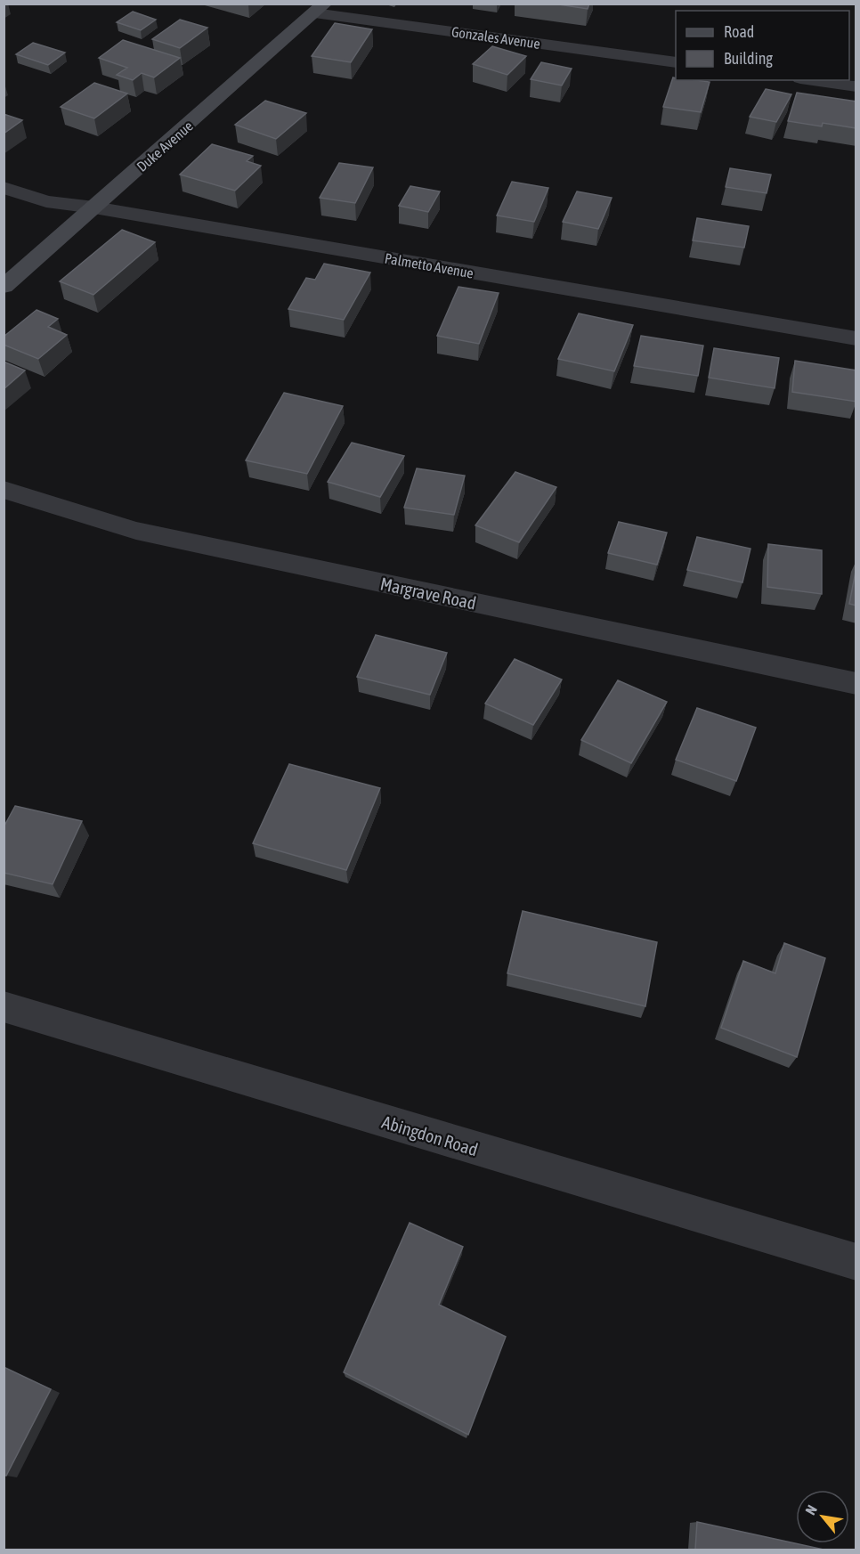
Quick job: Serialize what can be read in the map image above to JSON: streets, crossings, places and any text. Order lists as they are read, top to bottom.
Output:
{
  "streets": {
    "street": [
      "Gonzales Avenue",
      "Duke Avenue",
      "Palmetto Avenue",
      "Margrave Road",
      "Abingdon Road"
    ]
  },
  "crossings": [
    ["Gonzales Avenue", "Duke Avenue"],
    ["Duke Avenue", "Palmetto Avenue"]
  ],
  "legend": ["Road", "Building"],
  "north": "top left"
}
